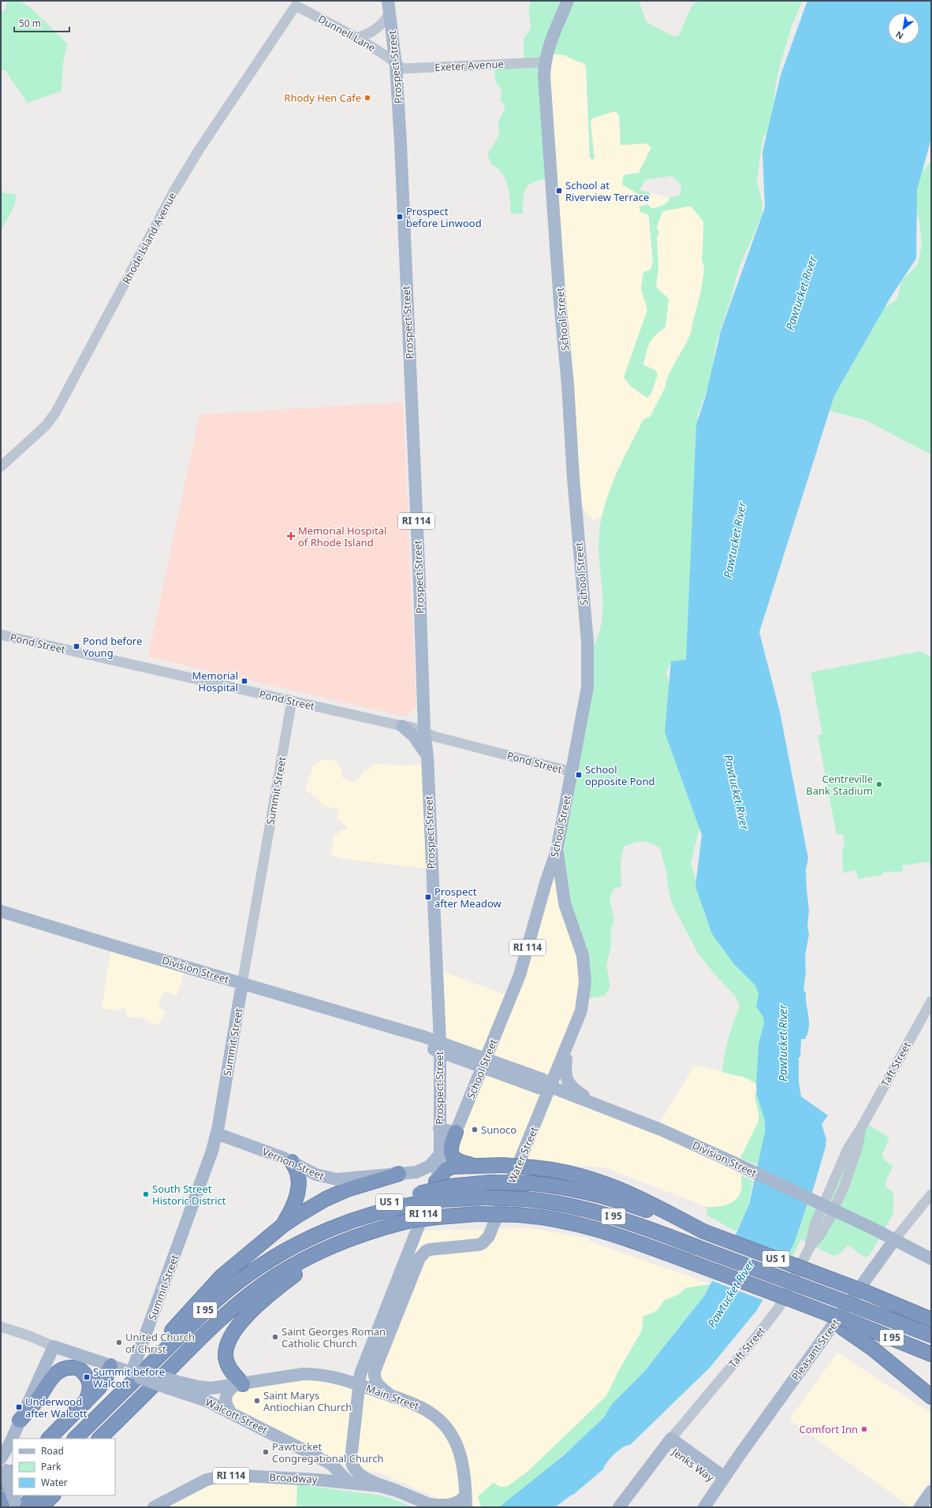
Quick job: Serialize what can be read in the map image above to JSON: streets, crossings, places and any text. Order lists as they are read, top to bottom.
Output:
{
  "streets": {
    "highway": ["US 1", "I 95"],
    "main road": [
      "Prospect Street",
      "School Street",
      "RI 114",
      "Summit Street",
      "Division Street",
      "Water Street",
      "Vernon Street",
      "Pleasant Street",
      "Main Street",
      "Walcott Street",
      "Jenks Way",
      "Broadway"
    ],
    "street": [
      "Dunnell Lane",
      "Exeter Avenue",
      "Rhode Island Avenue",
      "Pond Street",
      "Taft Street"
    ]
  },
  "crossings": [
    ["Dunnell Lane", "Exeter Avenue"],
    ["Dunnell Lane", "Prospect Street"],
    ["Dunnell Lane", "Rhode Island Avenue"],
    ["Exeter Avenue", "Prospect Street"],
    ["Exeter Avenue", "School Street"],
    ["Prospect Street", "RI 114"],
    ["Prospect Street", "Pond Street"],
    ["Prospect Street", "Division Street"],
    ["Prospect Street", "Vernon Street"],
    ["School Street", "Pond Street"],
    ["School Street", "Division Street"],
    ["School Street", "Water Street"],
    ["RI 114", "Vernon Street"],
    ["RI 114", "US 1"],
    ["RI 114", "Main Street"],
    ["Pond Street", "Summit Street"],
    ["Summit Street", "Division Street"],
    ["Summit Street", "Vernon Street"],
    ["Summit Street", "Walcott Street"],
    ["Division Street", "Water Street"],
    ["Division Street", "Pleasant Street"],
    ["Taft Street", "Jenks Way"],
    ["Water Street", "Main Street"],
    ["US 1", "I 95"],
    ["Pleasant Street", "Jenks Way"],
    ["Main Street", "Walcott Street"],
    ["Walcott Street", "Broadway"]
  ],
  "water": ["Pawtucket River"],
  "places": {
    "other": [
      "Rhody Hen Cafe",
      "Centreville Bank Stadium",
      "Sunoco",
      "South Street Historic District",
      "Saint Georges Roman Catholic Church",
      "United Church of Christ",
      "Saint Marys Antiochian Church",
      "Comfort Inn",
      "Pawtucket Congregational Church"
    ],
    "transit": [
      "School at Riverview Terrace",
      "Prospect before Linwood",
      "Pond before Young",
      "Memorial Hospital",
      "School opposite Pond",
      "Prospect after Meadow",
      "Summit before Walcott",
      "Underwood after Walcott"
    ],
    "health": ["Memorial Hospital of Rhode Island"]
  },
  "legend": ["Road", "Park", "Water"],
  "scale_bar": "50 m",
  "north": "bottom left"
}
